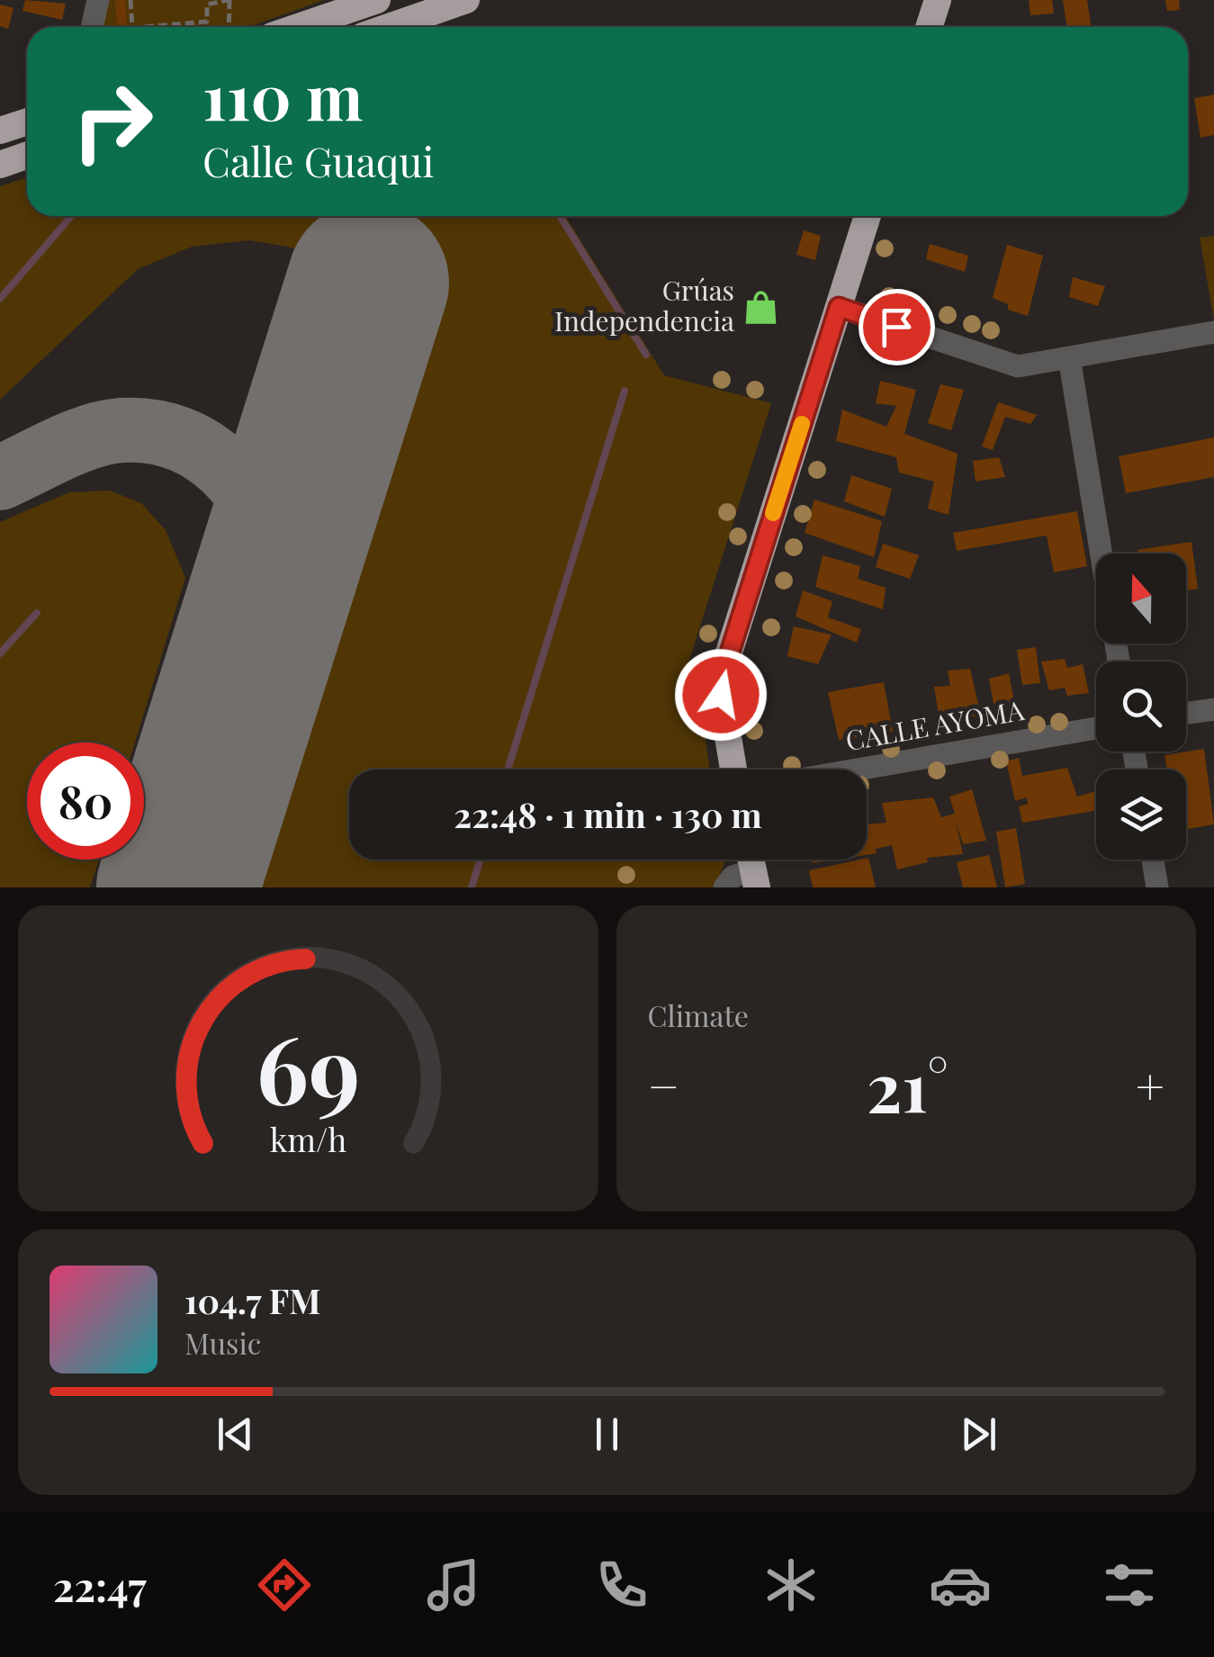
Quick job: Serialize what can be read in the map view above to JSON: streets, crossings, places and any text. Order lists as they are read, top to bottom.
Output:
{
  "streets": {
    "street": ["CALLE AYOMA"]
  },
  "places": {
    "shop": ["Grúas Independencia"]
  },
  "north": "top",
  "page": {
    "turn": ["110 m", "Calle Guaqui"],
    "limit": "80",
    "trip": "22:48 · 1 min · 130 m",
    "tile": "Climate",
    "heat": ["−", "21°", "+"],
    "song": ["104.7 FM", "Music"],
    "tabs": "22:47",
    "gauge": ["69", "km/h"]
  }
}
